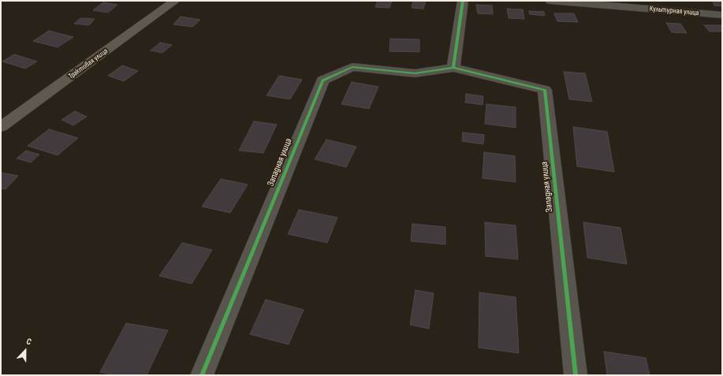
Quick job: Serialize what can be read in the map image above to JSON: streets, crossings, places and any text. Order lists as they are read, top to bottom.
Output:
{
  "streets": {
    "main road": ["Трактовая улица"],
    "street": ["Культурная улица", "Западная улица"]
  },
  "north": "top"
}
